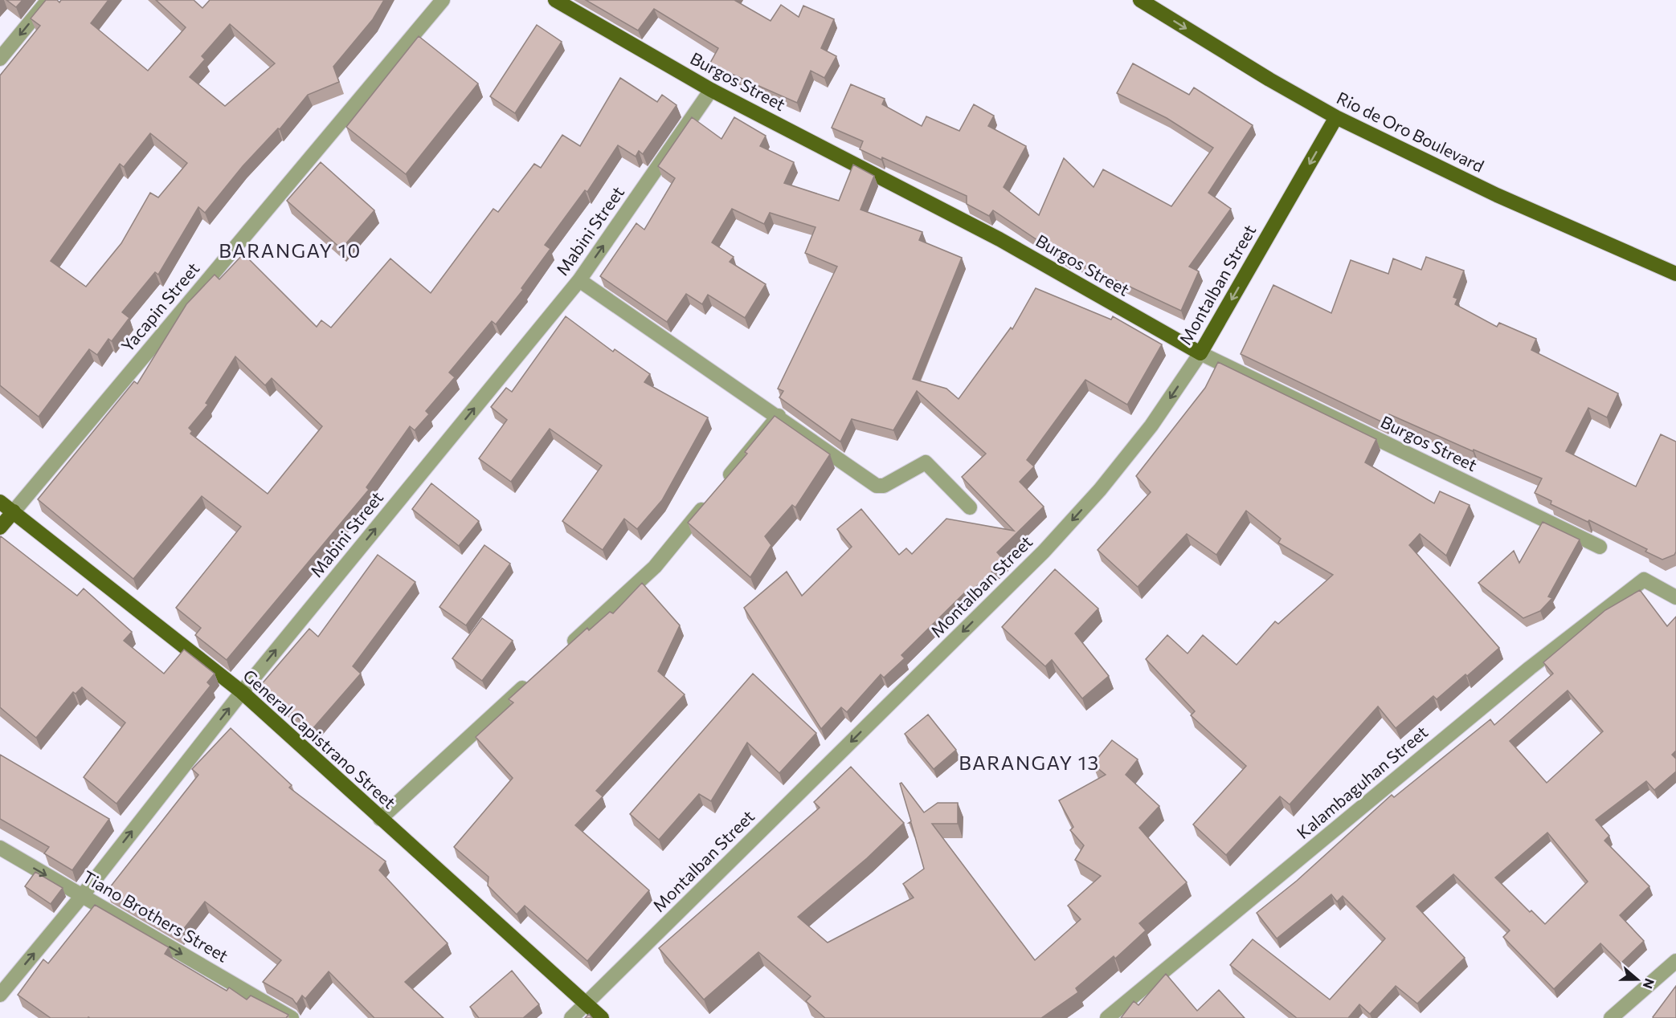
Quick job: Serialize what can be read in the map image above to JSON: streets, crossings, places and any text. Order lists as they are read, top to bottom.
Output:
{
  "streets": {
    "main road": [
      "Burgos Street",
      "Rio de Oro Boulevard",
      "Montalban Street",
      "Yacapin Street",
      "General Capistrano Street"
    ],
    "street": ["Mabini Street", "Kalambaguhan Street", "Tiano Brothers Street"]
  },
  "crossings": [
    ["Burgos Street", "Mabini Street"],
    ["Burgos Street", "Montalban Street"],
    ["Rio de Oro Boulevard", "Montalban Street"],
    ["Mabini Street", "General Capistrano Street"],
    ["Mabini Street", "Tiano Brothers Street"],
    ["Montalban Street", "General Capistrano Street"],
    ["Yacapin Street", "General Capistrano Street"]
  ],
  "one_way": [
    "Rio de Oro Boulevard",
    "Mabini Street",
    "Montalban Street",
    "Tiano Brothers Street"
  ],
  "districts": ["BARANGAY 10", "BARANGAY 13"],
  "north": "right"
}
